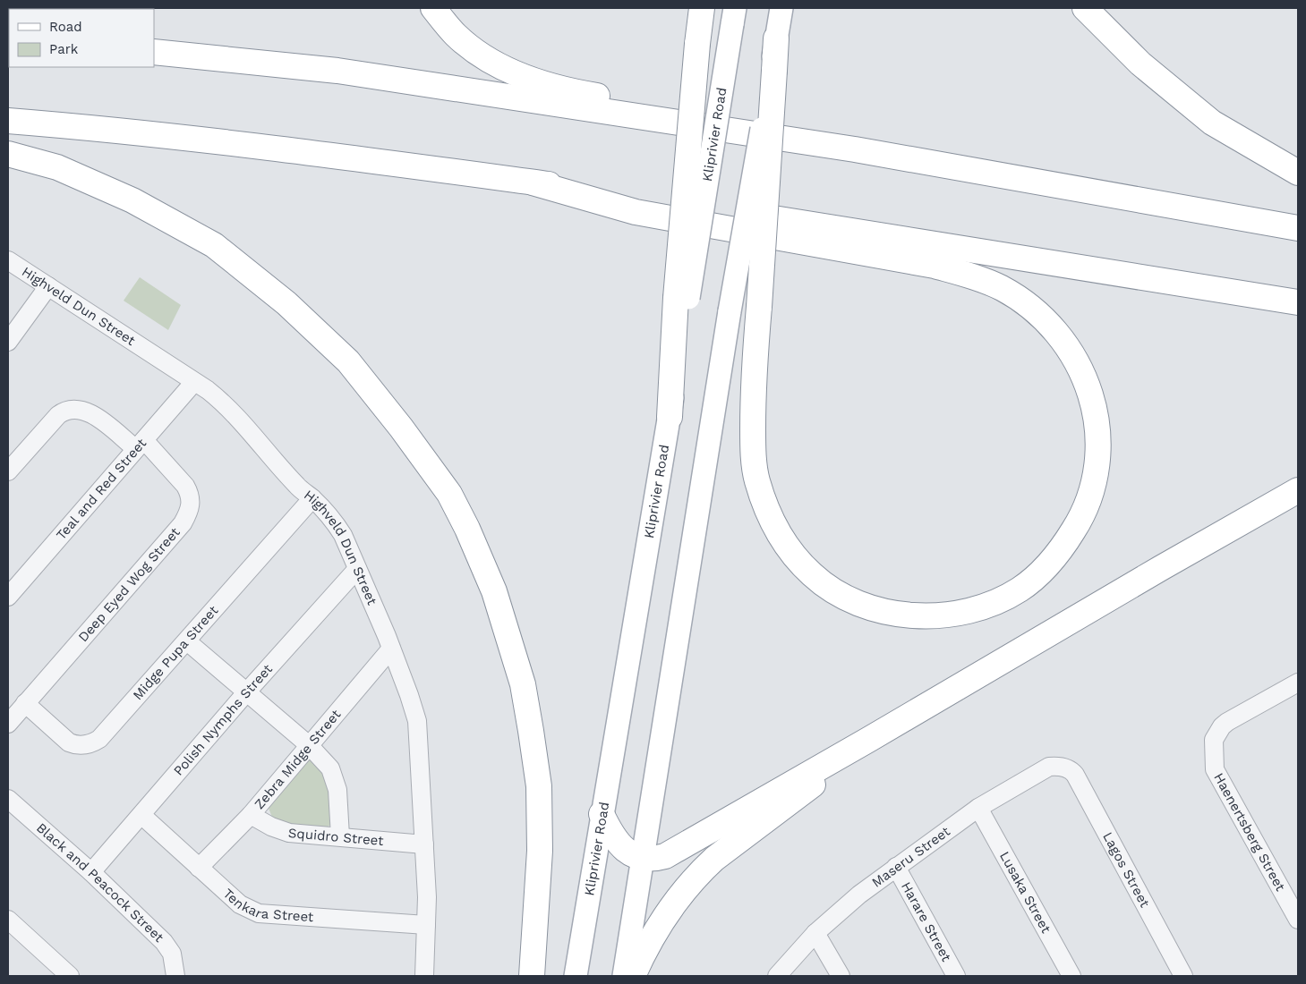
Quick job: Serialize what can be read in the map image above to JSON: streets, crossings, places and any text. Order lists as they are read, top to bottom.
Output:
{
  "streets": {
    "main road": ["Kliprivier Road"],
    "street": [
      "Highveld Dun Street",
      "Teal and Red Street",
      "Deep Eyed Wog Street",
      "Midge Pupa Street",
      "Polish Nymphs Street",
      "Zebra Midge Street",
      "Haenertsberg Street",
      "Squidro Street",
      "Maseru Street",
      "Lagos Street",
      "Black and Peacock Street",
      "Lusaka Street",
      "Tenkara Street",
      "Harare Street"
    ]
  },
  "crossings": [
    ["Highveld Dun Street", "Teal and Red Street"],
    ["Highveld Dun Street", "Midge Pupa Street"],
    ["Highveld Dun Street", "Polish Nymphs Street"],
    ["Highveld Dun Street", "Zebra Midge Street"],
    ["Highveld Dun Street", "Squidro Street"],
    ["Highveld Dun Street", "Tenkara Street"],
    ["Teal and Red Street", "Deep Eyed Wog Street"],
    ["Deep Eyed Wog Street", "Midge Pupa Street"],
    ["Polish Nymphs Street", "Black and Peacock Street"],
    ["Polish Nymphs Street", "Tenkara Street"],
    ["Zebra Midge Street", "Squidro Street"],
    ["Zebra Midge Street", "Tenkara Street"],
    ["Maseru Street", "Lagos Street"],
    ["Maseru Street", "Lusaka Street"],
    ["Maseru Street", "Harare Street"]
  ],
  "legend": ["Road", "Park"]
}
